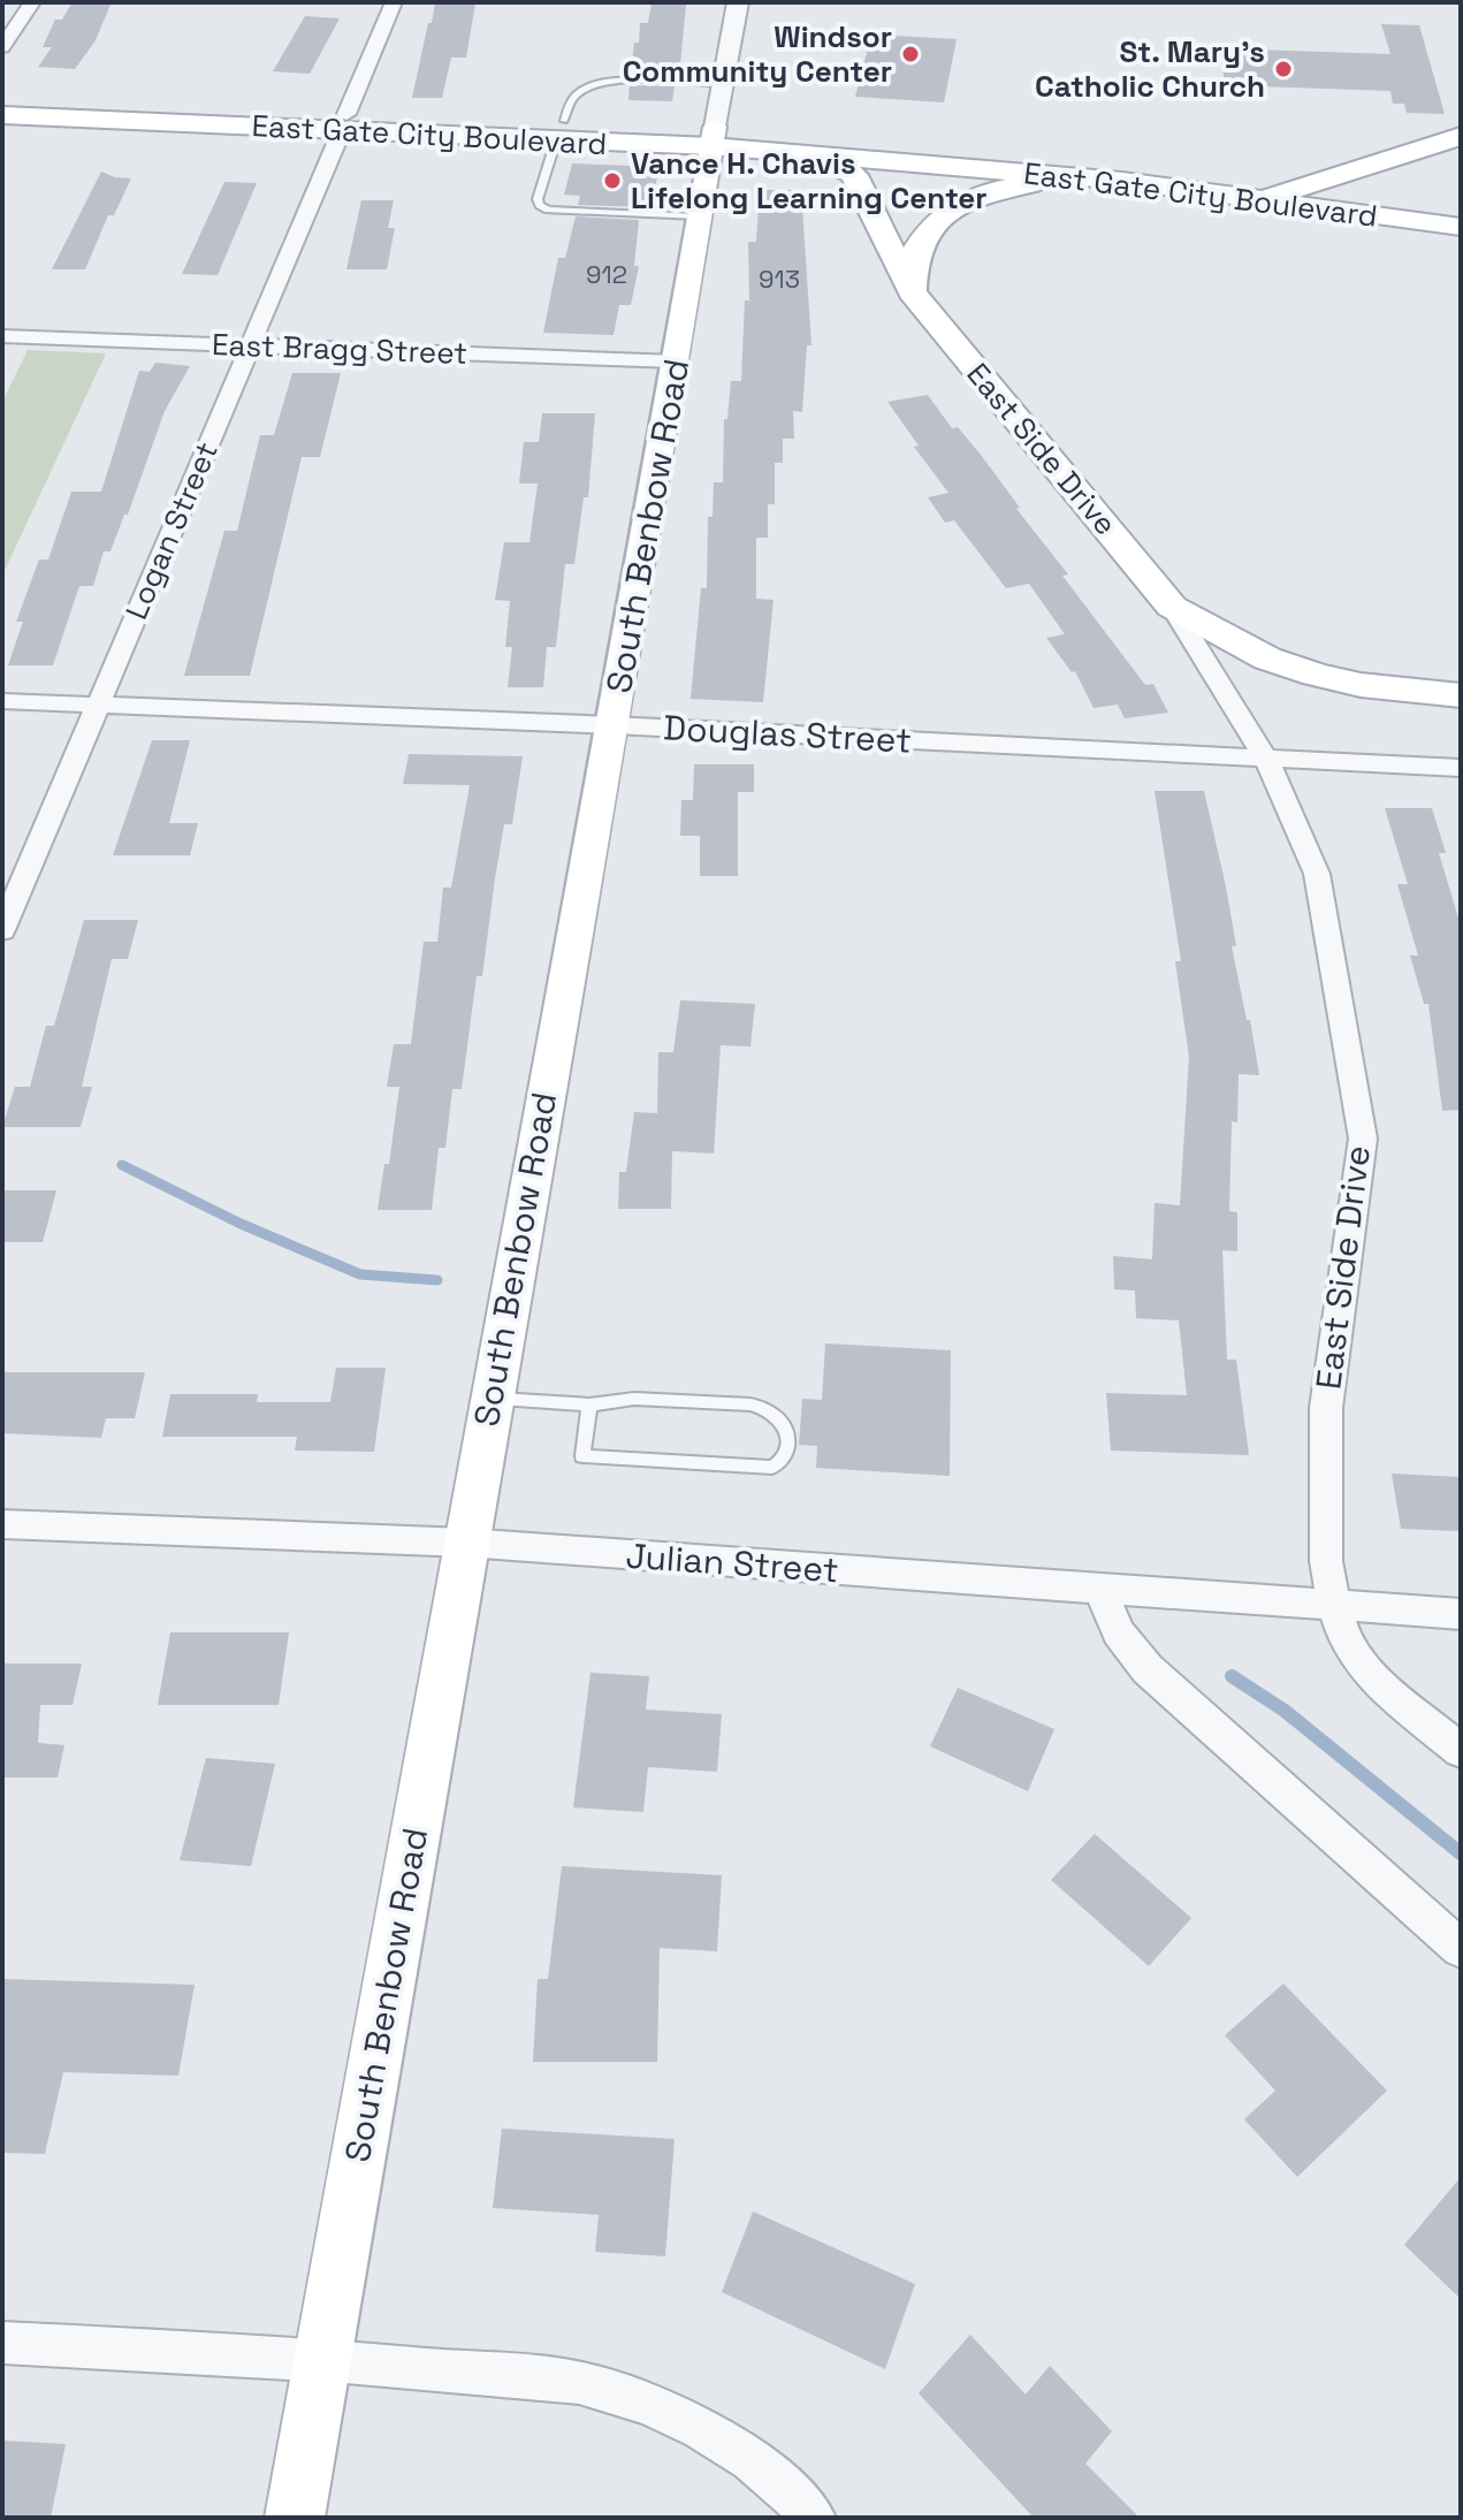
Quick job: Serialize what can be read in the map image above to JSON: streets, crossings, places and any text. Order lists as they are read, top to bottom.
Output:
{
  "streets": {
    "main road": ["East Gate City Boulevard", "East Side Drive", "South Benbow Road"],
    "street": [
      "East Bragg Street",
      "Logan Street",
      "Douglas Street",
      "Julian Street"
    ]
  },
  "crossings": [
    ["East Gate City Boulevard", "East Side Drive"],
    ["East Gate City Boulevard", "South Benbow Road"],
    ["East Gate City Boulevard", "Logan Street"],
    ["East Bragg Street", "South Benbow Road"],
    ["East Bragg Street", "Logan Street"],
    ["East Side Drive", "Douglas Street"],
    ["East Side Drive", "Julian Street"],
    ["South Benbow Road", "Douglas Street"],
    ["South Benbow Road", "Julian Street"],
    ["Logan Street", "Douglas Street"]
  ],
  "places": ["Windsor Community Center", "St. Mary's Catholic Church", "Vance H. Chavis Lifelong Learning Center"],
  "house_numbers": ["912", "913"]
}
